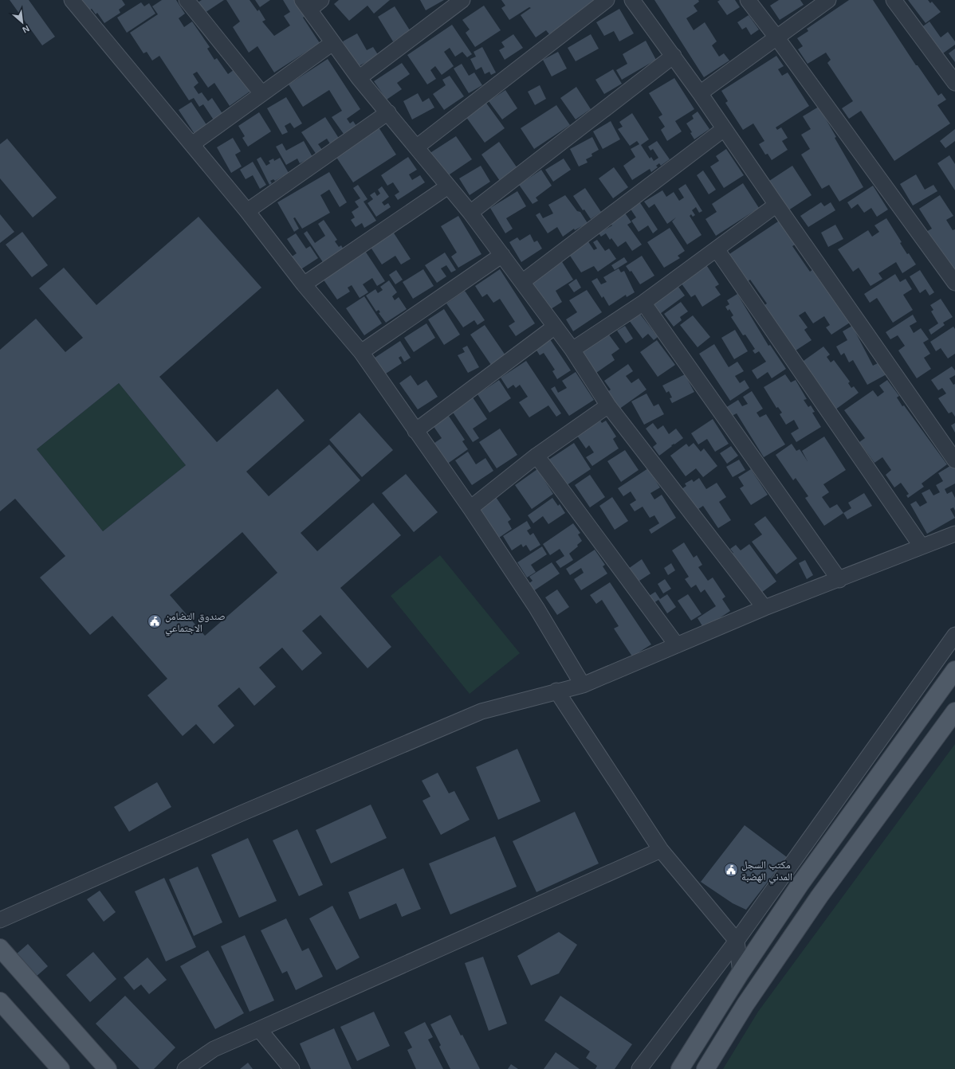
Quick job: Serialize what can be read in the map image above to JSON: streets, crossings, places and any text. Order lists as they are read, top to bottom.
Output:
{
  "places": {
    "public building": ["صندوق التضامن الاجتماعي", "مكتب السجل المدني الهضبة"]
  },
  "north": "bottom right"
}
